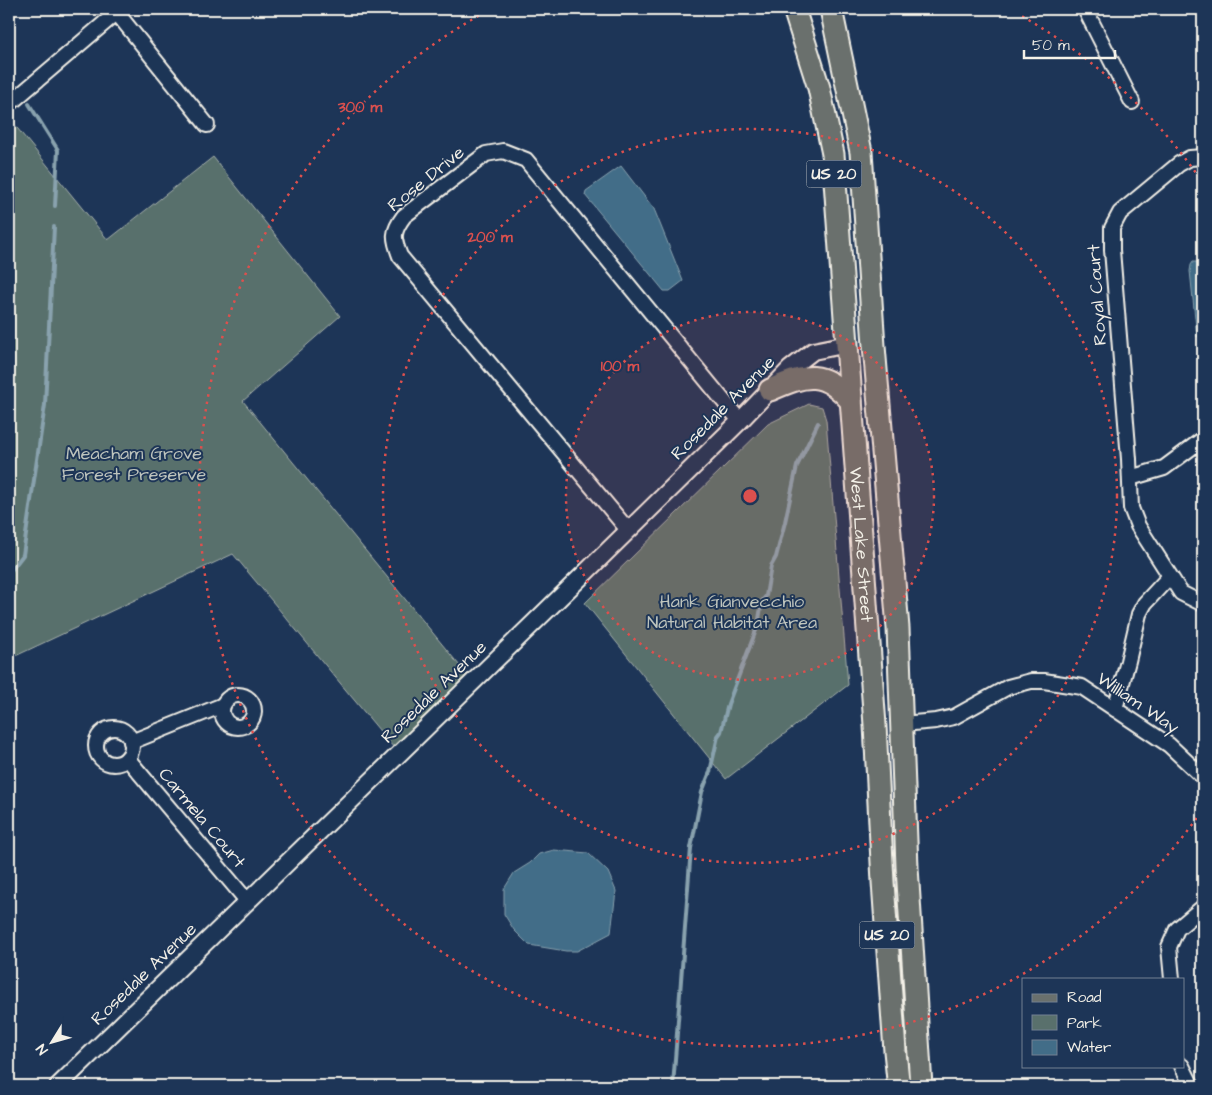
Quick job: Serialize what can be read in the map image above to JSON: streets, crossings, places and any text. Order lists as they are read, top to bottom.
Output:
{
  "streets": {
    "main road": ["US 20", "West Lake Street"],
    "street": [
      "Rose Drive",
      "Royal Court",
      "Rosedale Avenue",
      "William Way",
      "Carmela Court"
    ]
  },
  "crossings": [
    ["Rose Drive", "Rosedale Avenue"],
    ["Rosedale Avenue", "West Lake Street"],
    ["Rosedale Avenue", "Carmela Court"],
    ["West Lake Street", "William Way"]
  ],
  "parks": ["Meacham Grove Forest Preserve", "Hank Gianvecchio Natural Habitat Area"],
  "legend": ["Road", "Park", "Water"],
  "scale_bar": "50 m",
  "north": "bottom left",
  "rings": ["300 m", "200 m", "100 m"]
}
